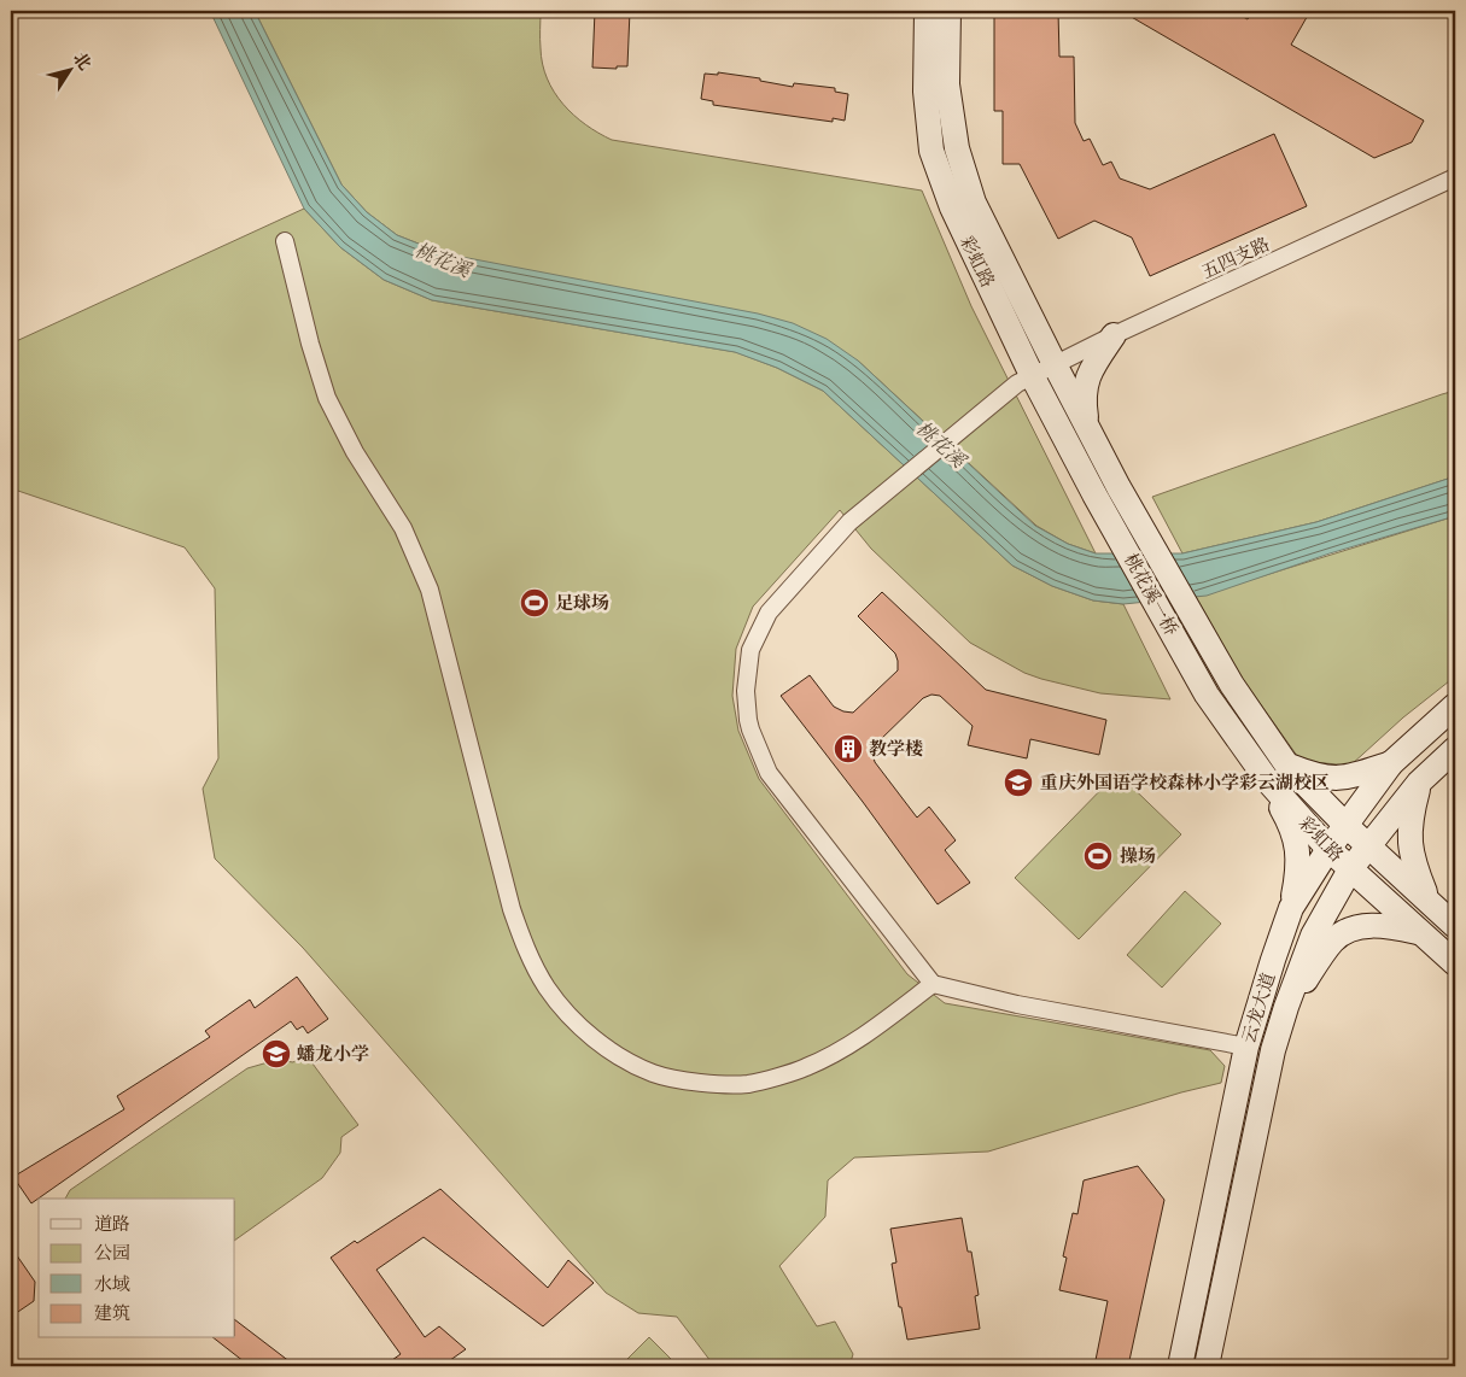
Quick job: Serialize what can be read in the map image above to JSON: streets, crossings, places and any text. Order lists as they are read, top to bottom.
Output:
{
  "streets": {
    "main road": ["彩虹路", "桃花溪一桥", "云龙大道"],
    "street": ["五四支路"]
  },
  "crossings": [
    ["五四支路", "彩虹路"],
    ["彩虹路", "桃花溪一桥"],
    ["彩虹路", "云龙大道"]
  ],
  "water": ["桃花溪"],
  "places": {
    "sports": ["足球场", "操场"],
    "building": ["教学楼"],
    "school or university": ["重庆外国语学校森林小学彩云湖校区", "蟠龙小学"]
  },
  "legend": [
    "道路",
    "公园",
    "水域",
    "建筑"
  ],
  "north": "top right"
}
